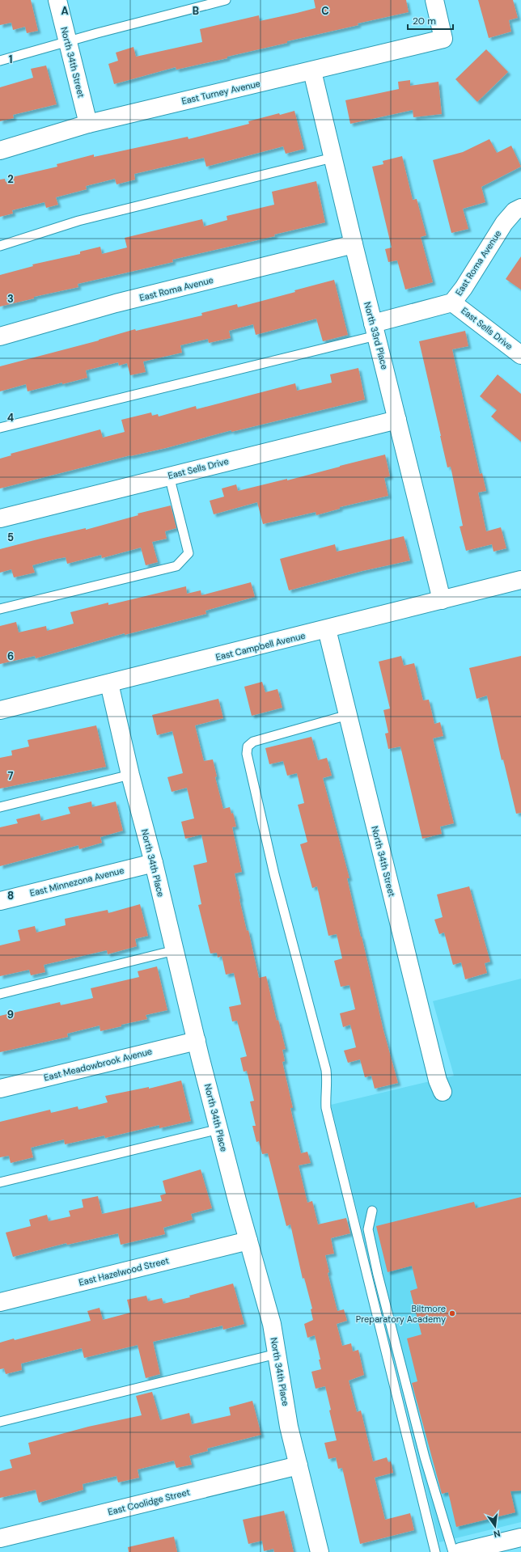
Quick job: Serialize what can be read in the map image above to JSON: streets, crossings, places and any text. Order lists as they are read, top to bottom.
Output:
{
  "streets": {
    "street": [
      "North 34th Street",
      "East Turney Avenue",
      "East Roma Avenue",
      "East Sells Drive",
      "North 33rd Place",
      "East Campbell Avenue",
      "North 34th Place",
      "East Minnezona Avenue",
      "East Meadowbrook Avenue",
      "East Hazelwood Street",
      "East Coolidge Street"
    ]
  },
  "crossings": [
    ["North 34th Street", "East Turney Avenue"],
    ["North 34th Street", "East Campbell Avenue"],
    ["East Turney Avenue", "North 33rd Place"],
    ["East Roma Avenue", "East Sells Drive"],
    ["East Roma Avenue", "North 33rd Place"],
    ["East Sells Drive", "North 33rd Place"],
    ["North 33rd Place", "East Campbell Avenue"],
    ["East Campbell Avenue", "North 34th Place"],
    ["North 34th Place", "East Minnezona Avenue"],
    ["North 34th Place", "East Meadowbrook Avenue"],
    ["North 34th Place", "East Hazelwood Street"],
    ["North 34th Place", "East Coolidge Street"]
  ],
  "places": ["Biltmore Preparatory Academy"],
  "scale_bar": "20 m",
  "north": "bottom",
  "grid": {
    "columns": ["A", "B", "C"],
    "rows": [
      "1",
      "2",
      "3",
      "4",
      "5",
      "6",
      "7",
      "8",
      "9"
    ]
  }
}
